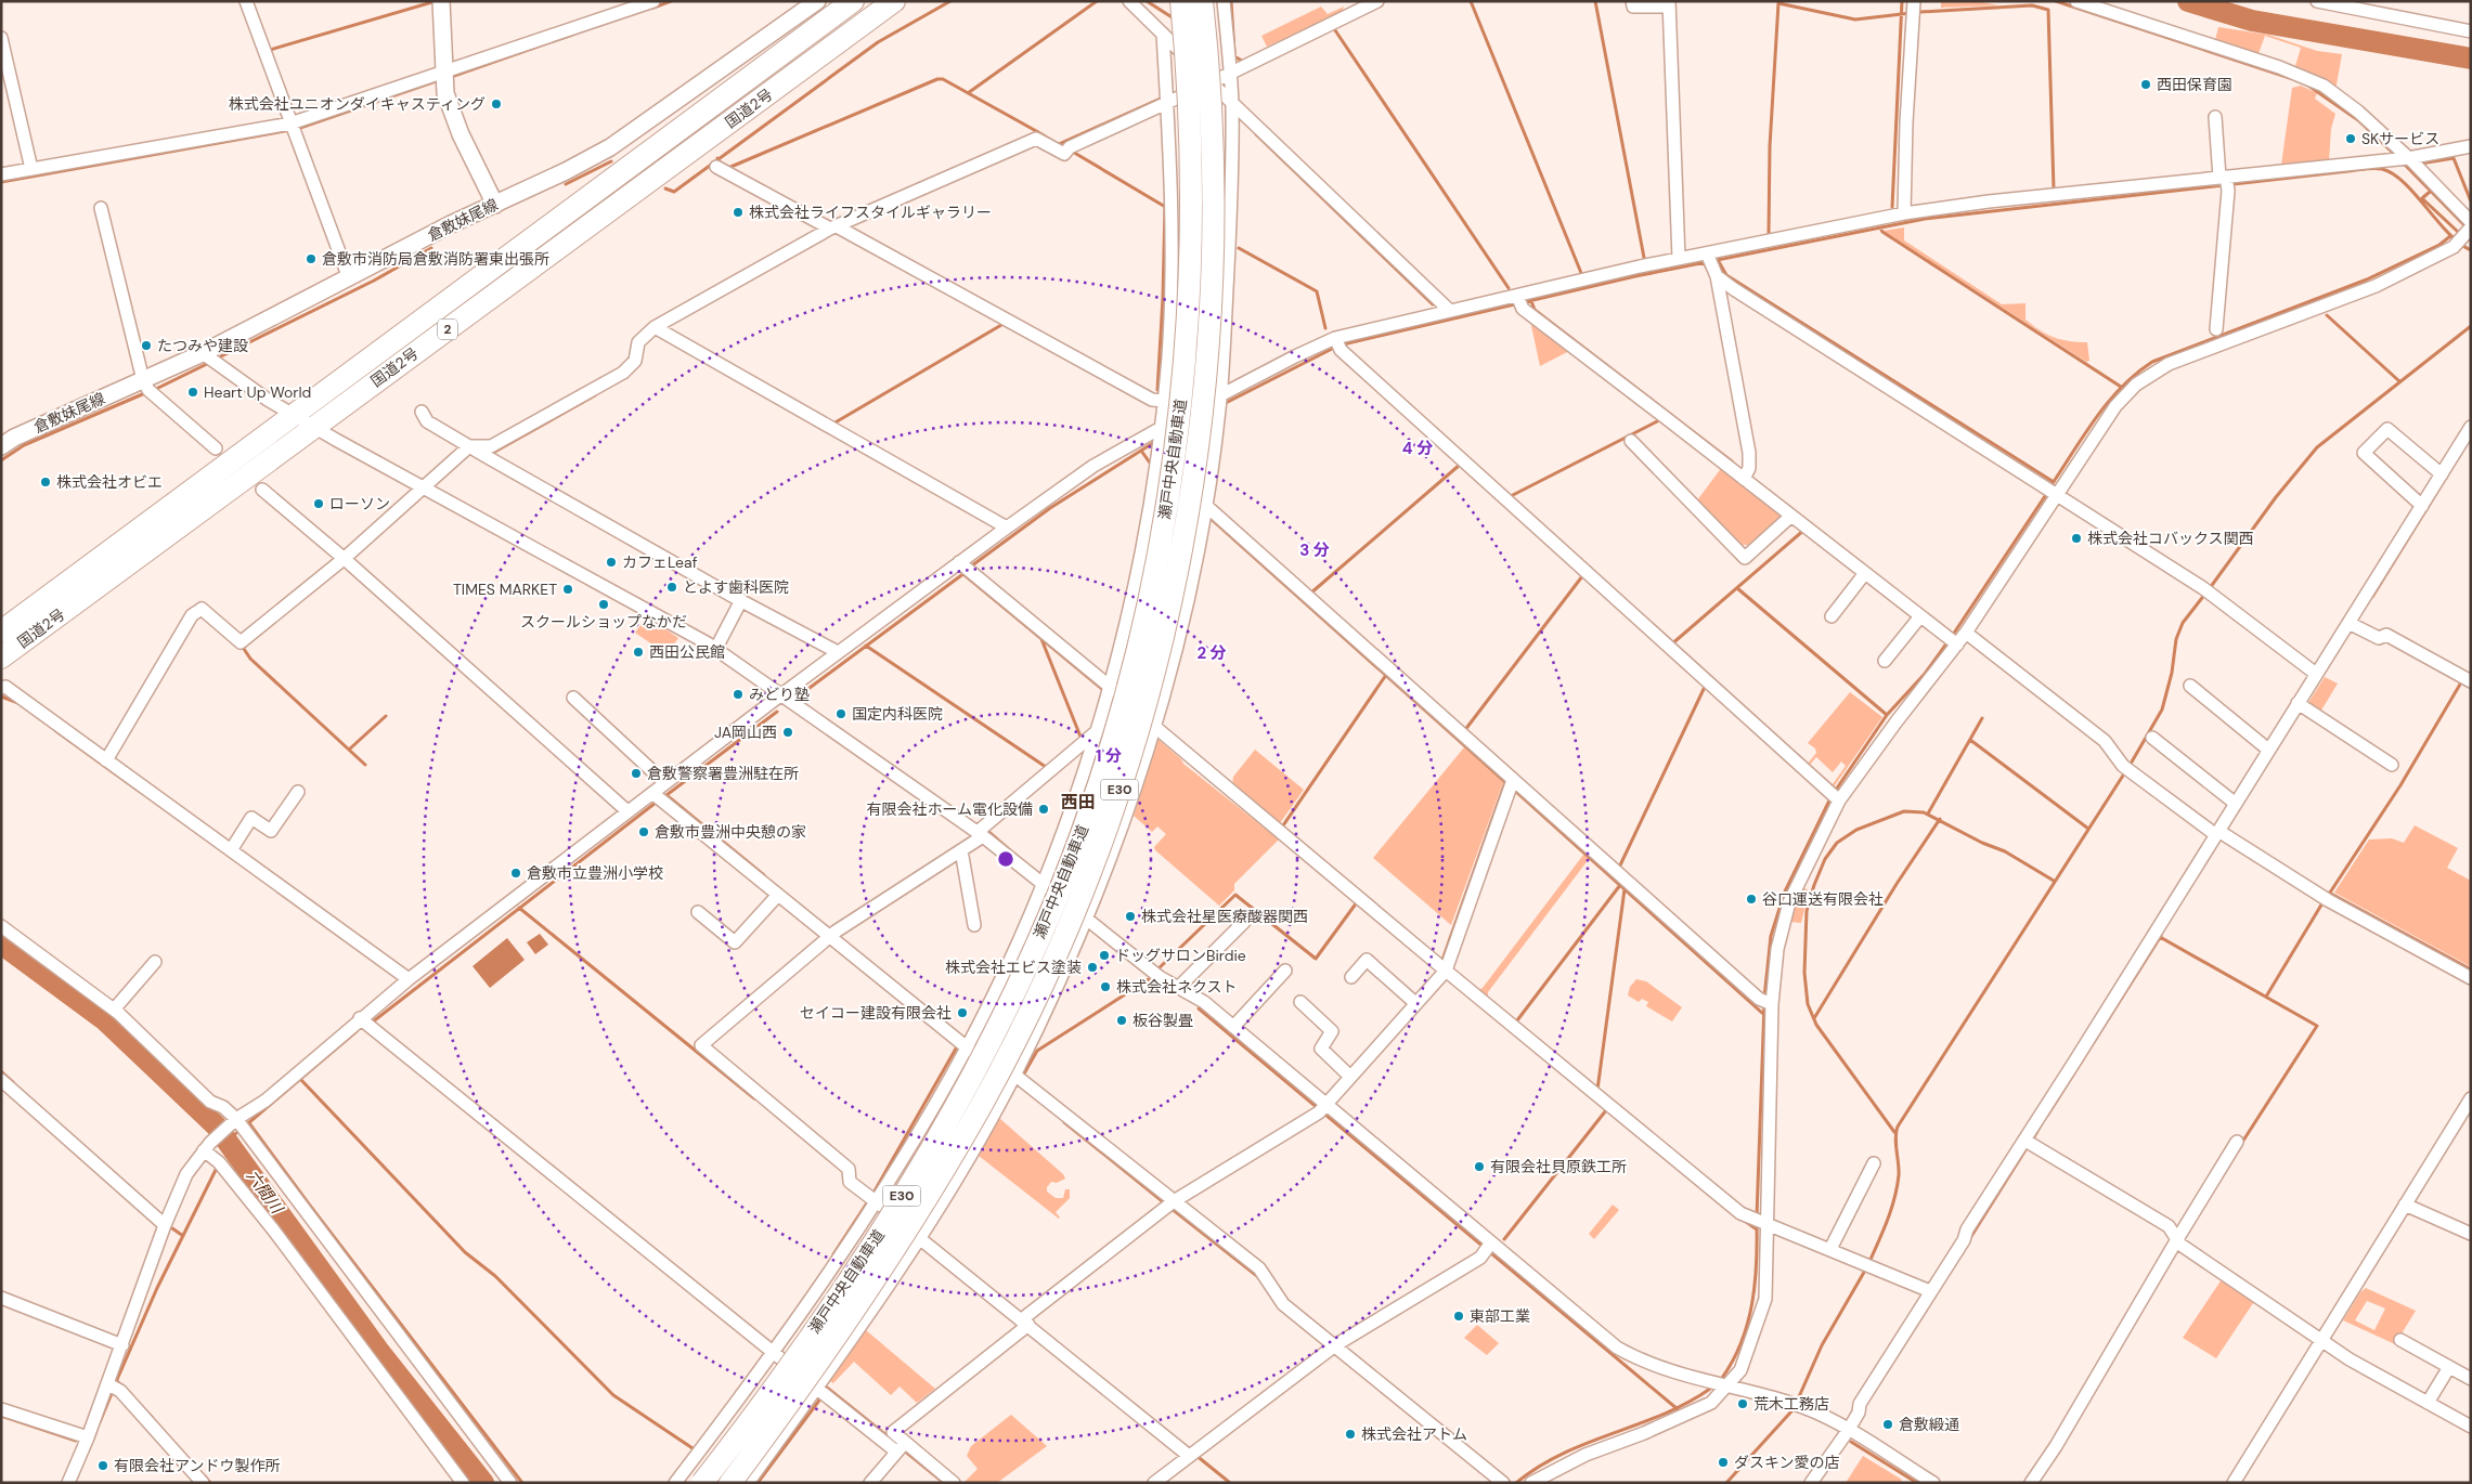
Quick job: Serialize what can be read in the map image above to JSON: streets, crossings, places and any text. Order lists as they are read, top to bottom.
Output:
{
  "streets": {
    "highway": [
      "国道2号",
      "2",
      "瀬戸中央自動車道",
      "E30"
    ],
    "main road": ["倉敷妹尾線"]
  },
  "districts": ["西田"],
  "water": ["六間川"],
  "places": [
    "西田保育園",
    "株式会社ユニオンダイキャスティング",
    "SKサービス",
    "株式会社ライフスタイルギャラリー",
    "倉敷市消防局倉敷消防署東出張所",
    "たつみや建設",
    "Heart Up World",
    "株式会社オビエ",
    "ローソン",
    "株式会社コバックス関西",
    "カフェLeaf",
    "とよす歯科医院",
    "TIMES MARKET",
    "スクールショップなかだ",
    "西田公民館",
    "みどり塾",
    "国定内科医院",
    "JA岡山西",
    "倉敷警察署豊洲駐在所",
    "有限会社ホーム電化設備",
    "倉敷市豊洲中央憩の家",
    "倉敷市立豊洲小学校",
    "谷口運送有限会社",
    "株式会社星医療酸器関西",
    "ドッグサロンBirdie",
    "株式会社エビス塗装",
    "株式会社ネクスト",
    "セイコー建設有限会社",
    "板谷製畳",
    "有限会社貝原鉄工所",
    "東部工業",
    "荒木工務店",
    "倉敷緞通",
    "株式会社アトム",
    "ダスキン愛の店",
    "有限会社アンドウ製作所"
  ],
  "rings": [
    "4 分",
    "3 分",
    "2 分",
    "1 分"
  ]
}
